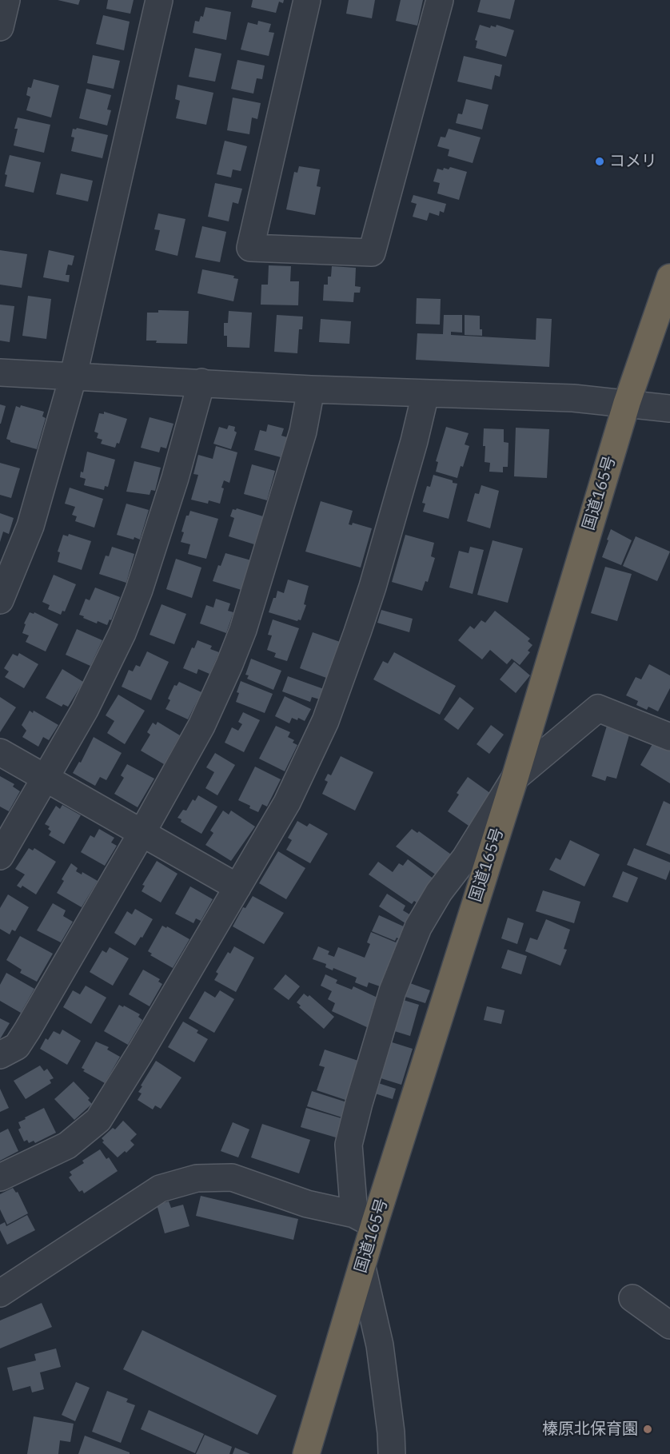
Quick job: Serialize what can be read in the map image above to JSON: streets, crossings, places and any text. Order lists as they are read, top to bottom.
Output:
{
  "streets": {
    "highway": ["国道165号"]
  },
  "places": ["コメリ", "榛原北保育園"]
}
